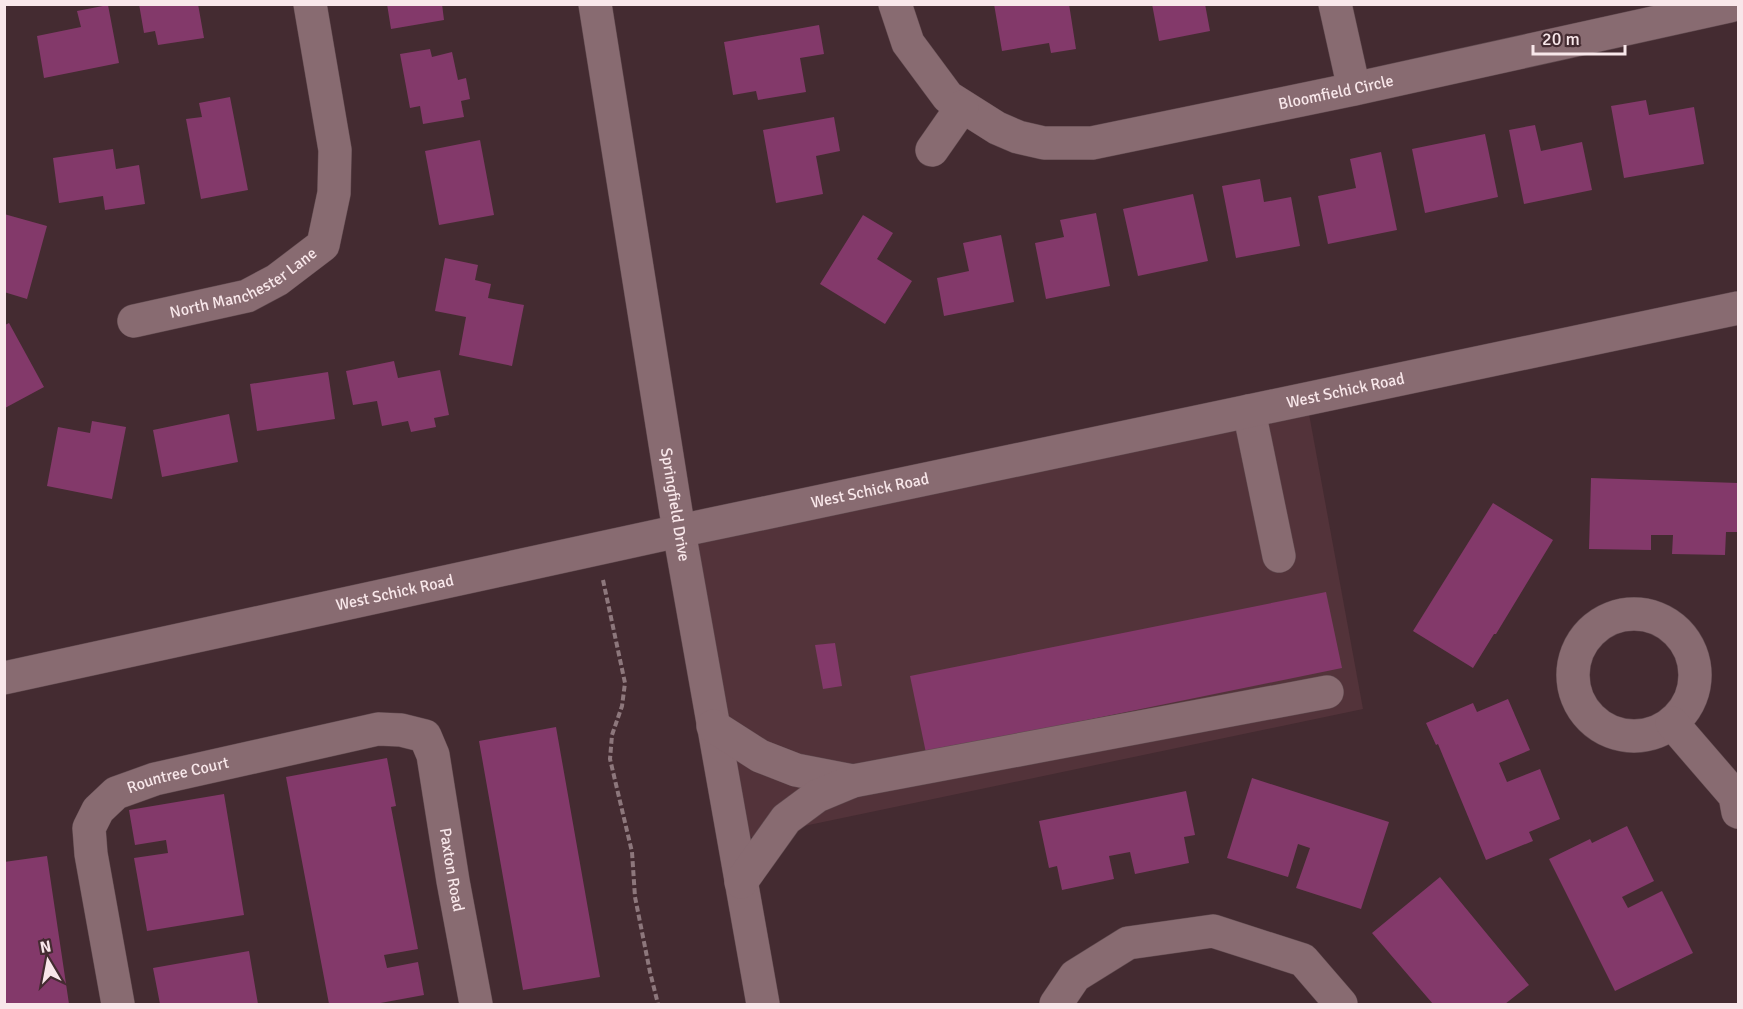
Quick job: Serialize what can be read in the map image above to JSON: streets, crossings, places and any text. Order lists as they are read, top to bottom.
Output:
{
  "streets": {
    "street": [
      "Bloomfield Circle",
      "North Manchester Lane",
      "West Schick Road",
      "Springfield Drive",
      "Rountree Court",
      "Paxton Road"
    ]
  },
  "crossings": [
    ["West Schick Road", "Springfield Drive"],
    ["Rountree Court", "Paxton Road"]
  ],
  "scale_bar": "20 m",
  "north": "top"
}
